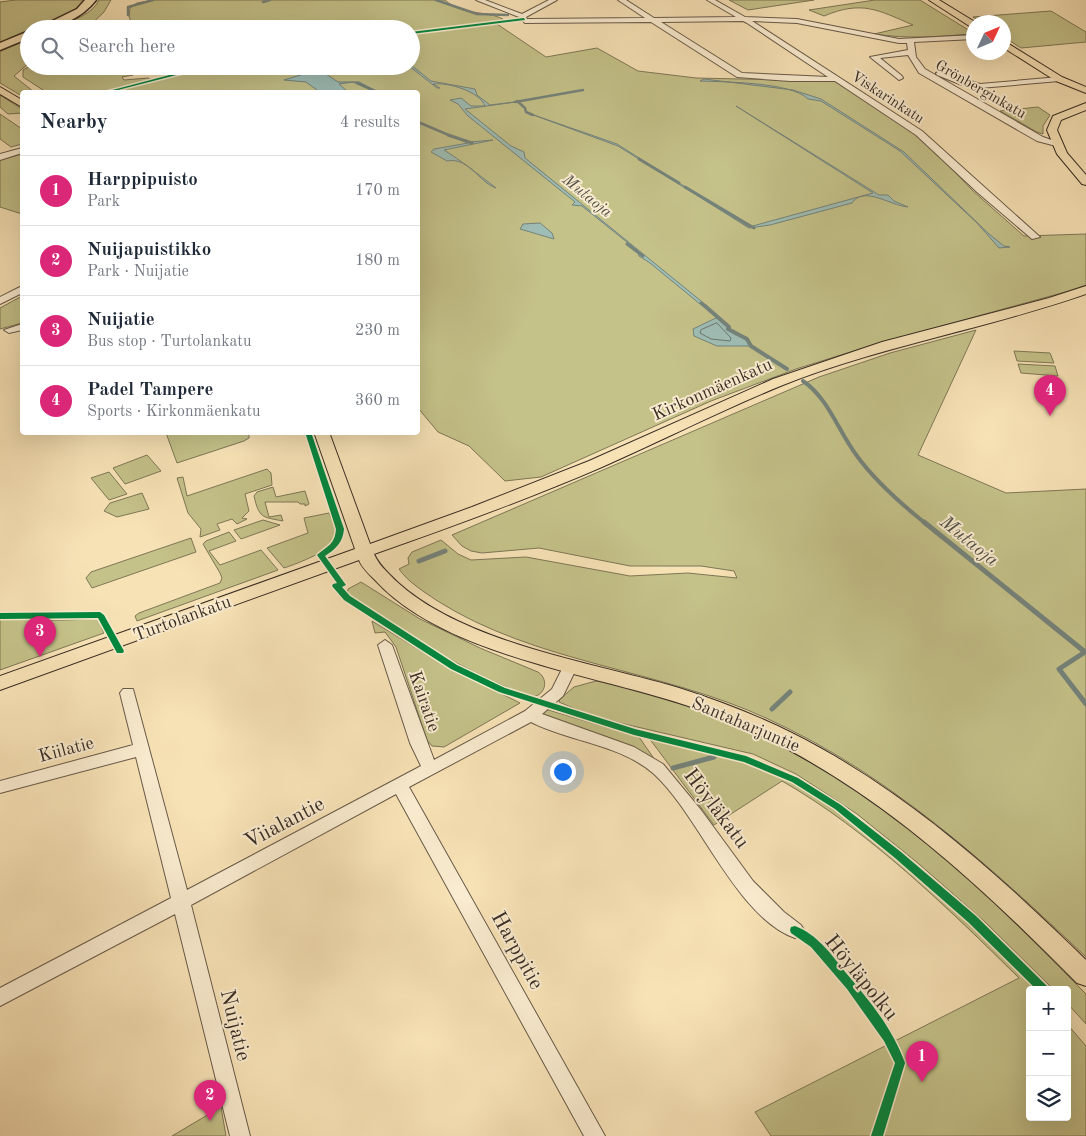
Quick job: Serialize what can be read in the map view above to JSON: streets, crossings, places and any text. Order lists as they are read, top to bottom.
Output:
{
  "streets": {
    "main road": ["Kirkonmäenkatu", "Turtolankatu", "Santaharjuntie"],
    "street": [
      "Grönberginkatu",
      "Viskarinkatu",
      "Kairatie",
      "Kiilatie",
      "Höyläkatu",
      "Viialantie",
      "Harppitie",
      "Nuijatie"
    ],
    "cycle path": ["Höyläpolku"]
  },
  "crossings": [
    ["Kirkonmäenkatu", "Turtolankatu"],
    ["Kirkonmäenkatu", "Santaharjuntie"],
    ["Turtolankatu", "Santaharjuntie"],
    ["Kairatie", "Viialantie"],
    ["Santaharjuntie", "Viialantie"],
    ["Kiilatie", "Nuijatie"],
    ["Höyläkatu", "Viialantie"],
    ["Viialantie", "Harppitie"],
    ["Viialantie", "Nuijatie"]
  ],
  "water": ["Mutaoja"],
  "north": "top right",
  "page": {
    "search": "Search here",
    "heading": ["Nearby", "4 results"],
    "list": [
      {
        "mark": "1",
        "name": "Harppipuisto",
        "note": "Park",
        "value": "170 m"
      },
      {
        "mark": "2",
        "name": "Nuijapuistikko",
        "note": "Park · Nuijatie",
        "value": "180 m"
      },
      {
        "mark": "3",
        "name": "Nuijatie",
        "note": "Bus stop · Turtolankatu",
        "value": "230 m"
      },
      {
        "mark": "4",
        "name": "Padel Tampere",
        "note": "Sports · Kirkonmäenkatu",
        "value": "360 m"
      }
    ],
    "pins": [
      "4",
      "3",
      "1",
      "2"
    ],
    "map_buttons": ["+", "−"]
  }
}
